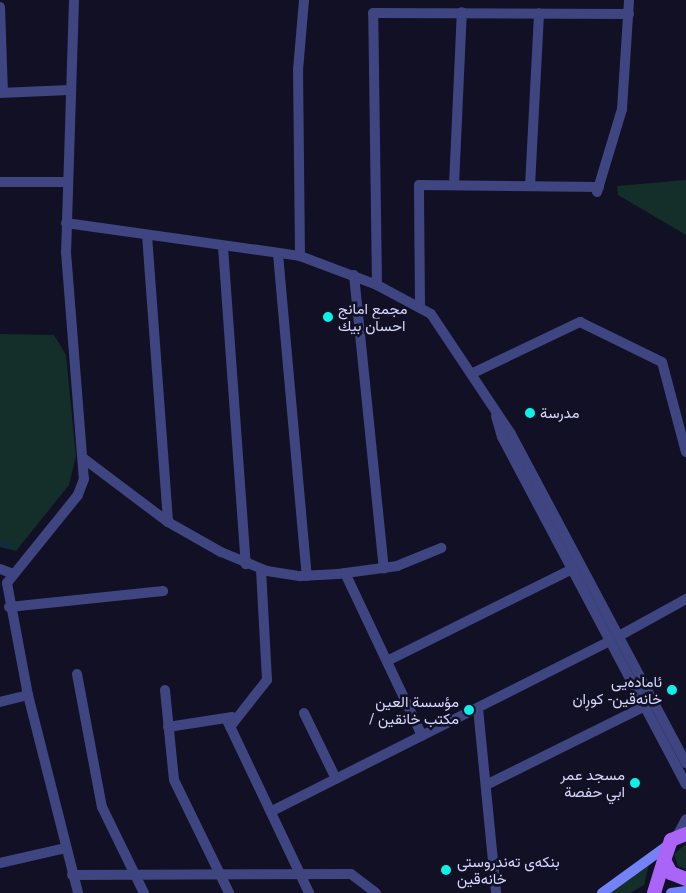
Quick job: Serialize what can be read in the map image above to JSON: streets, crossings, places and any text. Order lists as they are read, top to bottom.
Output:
{
  "places": [
    "مجمع امانج احسان بيك",
    "مدرسة",
    "ئامادەیی خانەقین - کوڕان",
    "مؤسسة العين / مكتب خانقين",
    "مسجد عمر ابي حفصة",
    "بنکەی تەندروستی خانەقین"
  ]
}
